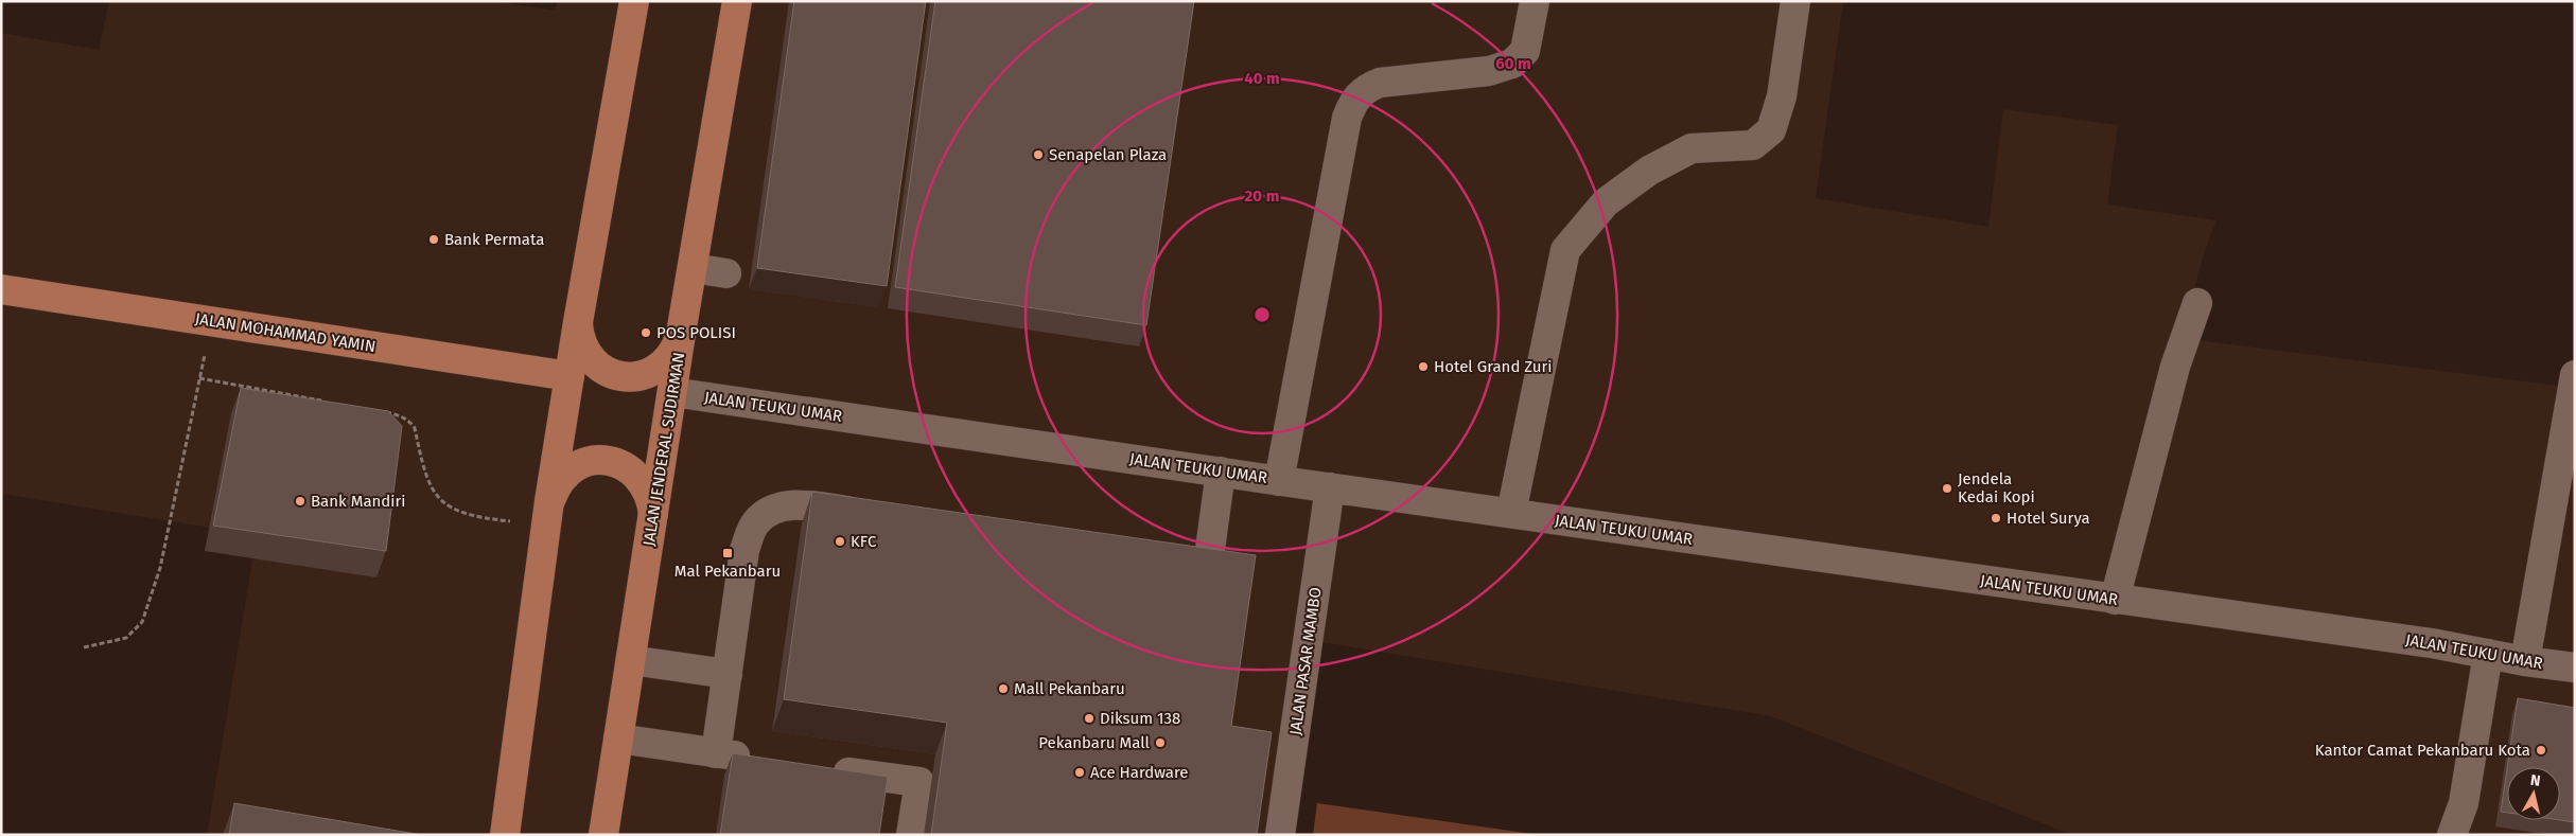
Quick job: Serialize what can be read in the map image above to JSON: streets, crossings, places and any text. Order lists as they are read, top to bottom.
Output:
{
  "streets": {
    "main road": ["JALAN MOHAMMAD YAMIN", "JALAN JENDERAL SUDIRMAN"],
    "street": ["JALAN TEUKU UMAR", "JALAN PASAR MAMBO"]
  },
  "crossings": [
    ["JALAN TEUKU UMAR", "JALAN JENDERAL SUDIRMAN"],
    ["JALAN TEUKU UMAR", "JALAN PASAR MAMBO"]
  ],
  "places": {
    "other": [
      "Senapelan Plaza",
      "Bank Permata",
      "POS POLISI",
      "Hotel Grand Zuri",
      "Jendela Kedai Kopi",
      "Bank Mandiri",
      "Hotel Surya",
      "KFC",
      "Mall Pekanbaru",
      "Diksum 138",
      "Pekanbaru Mall",
      "Kantor Camat Pekanbaru Kota",
      "Ace Hardware"
    ],
    "transit": ["Mal Pekanbaru"]
  },
  "north": "top",
  "rings": ["60 m", "40 m", "20 m"]
}
